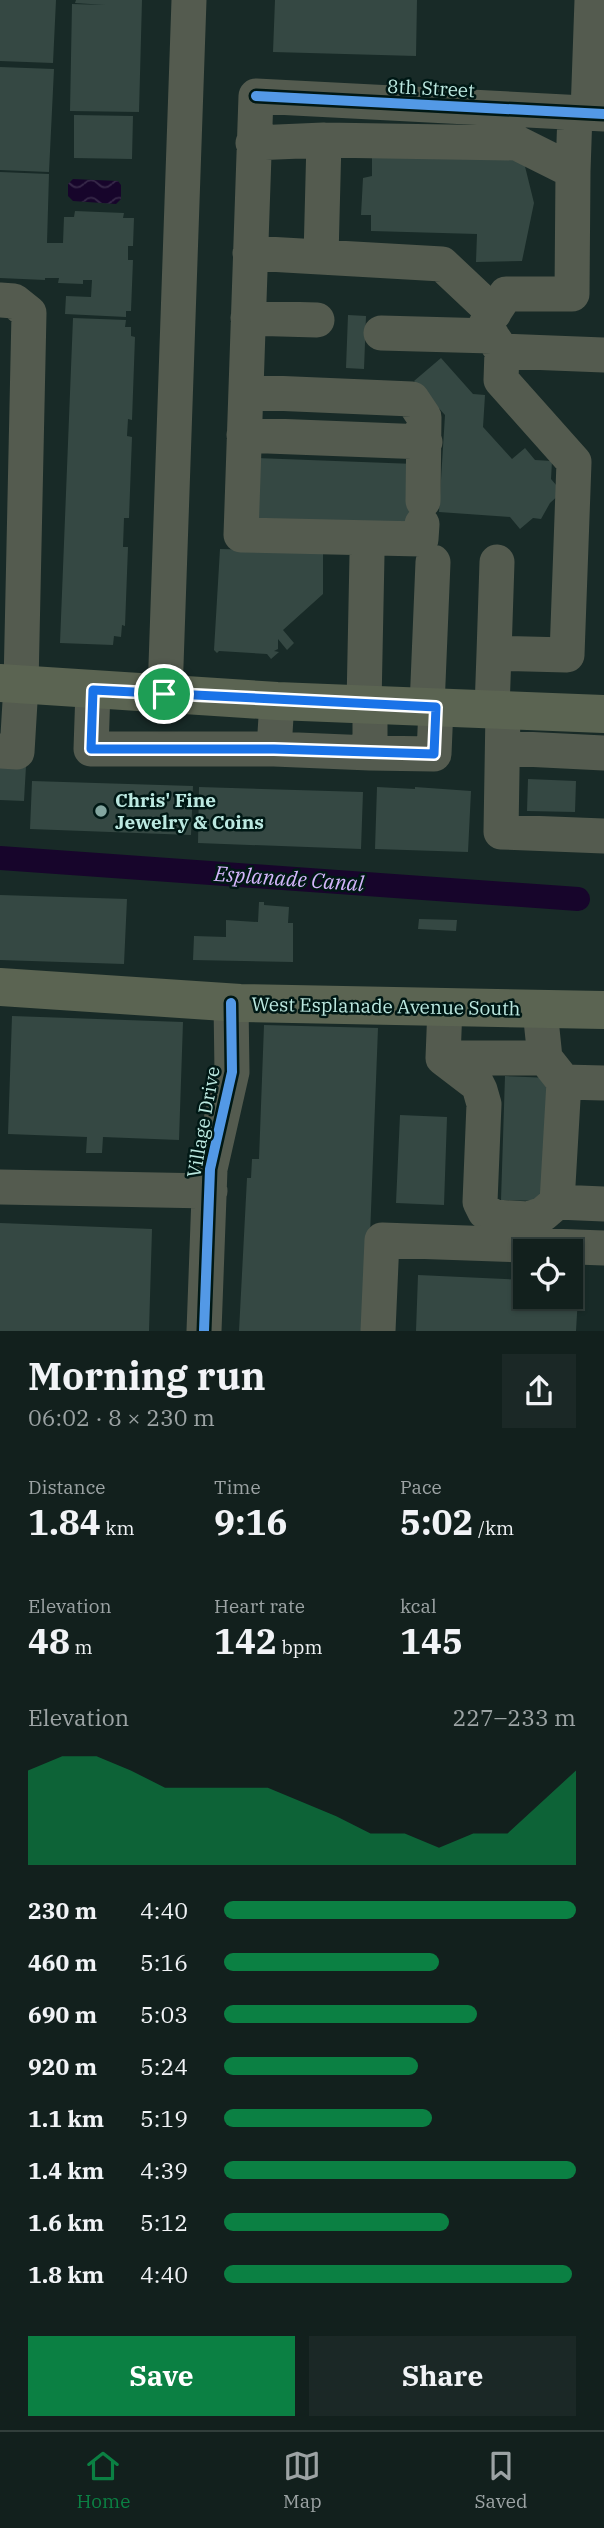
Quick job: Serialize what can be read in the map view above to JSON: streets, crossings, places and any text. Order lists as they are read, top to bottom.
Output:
{
  "streets": {
    "main road": ["West Esplanade Avenue South"],
    "street": ["8th Street", "Village Drive"]
  },
  "crossings": [
    ["West Esplanade Avenue South", "Village Drive"]
  ],
  "water": ["Esplanade Canal"],
  "places": ["Chris' Fine Jewelry & Coins"],
  "page": {
    "heading": ["Morning run", "06:02 · 8 × 230 m"],
    "stats": [
      ["Distance", "1.84 km"],
      ["Time", "9:16"],
      ["Pace", "5:02 /km"],
      ["Elevation", "48 m"],
      ["Heart rate", "142 bpm"],
      ["kcal", "145"]
    ],
    "chart": ["Elevation", "227–233 m"],
    "list": [
      {
        "name": "230 m",
        "note": "4:40"
      },
      {
        "name": "460 m",
        "note": "5:16"
      },
      {
        "name": "690 m",
        "note": "5:03"
      },
      {
        "name": "920 m",
        "note": "5:24"
      },
      {
        "name": "1.1 km",
        "note": "5:19"
      },
      {
        "name": "1.4 km",
        "note": "4:39"
      },
      {
        "name": "1.6 km",
        "note": "5:12"
      },
      {
        "name": "1.8 km",
        "note": "4:40"
      }
    ],
    "buttons": ["Save", "Share"],
    "tabs": ["Home", "Map", "Saved"]
  }
}
